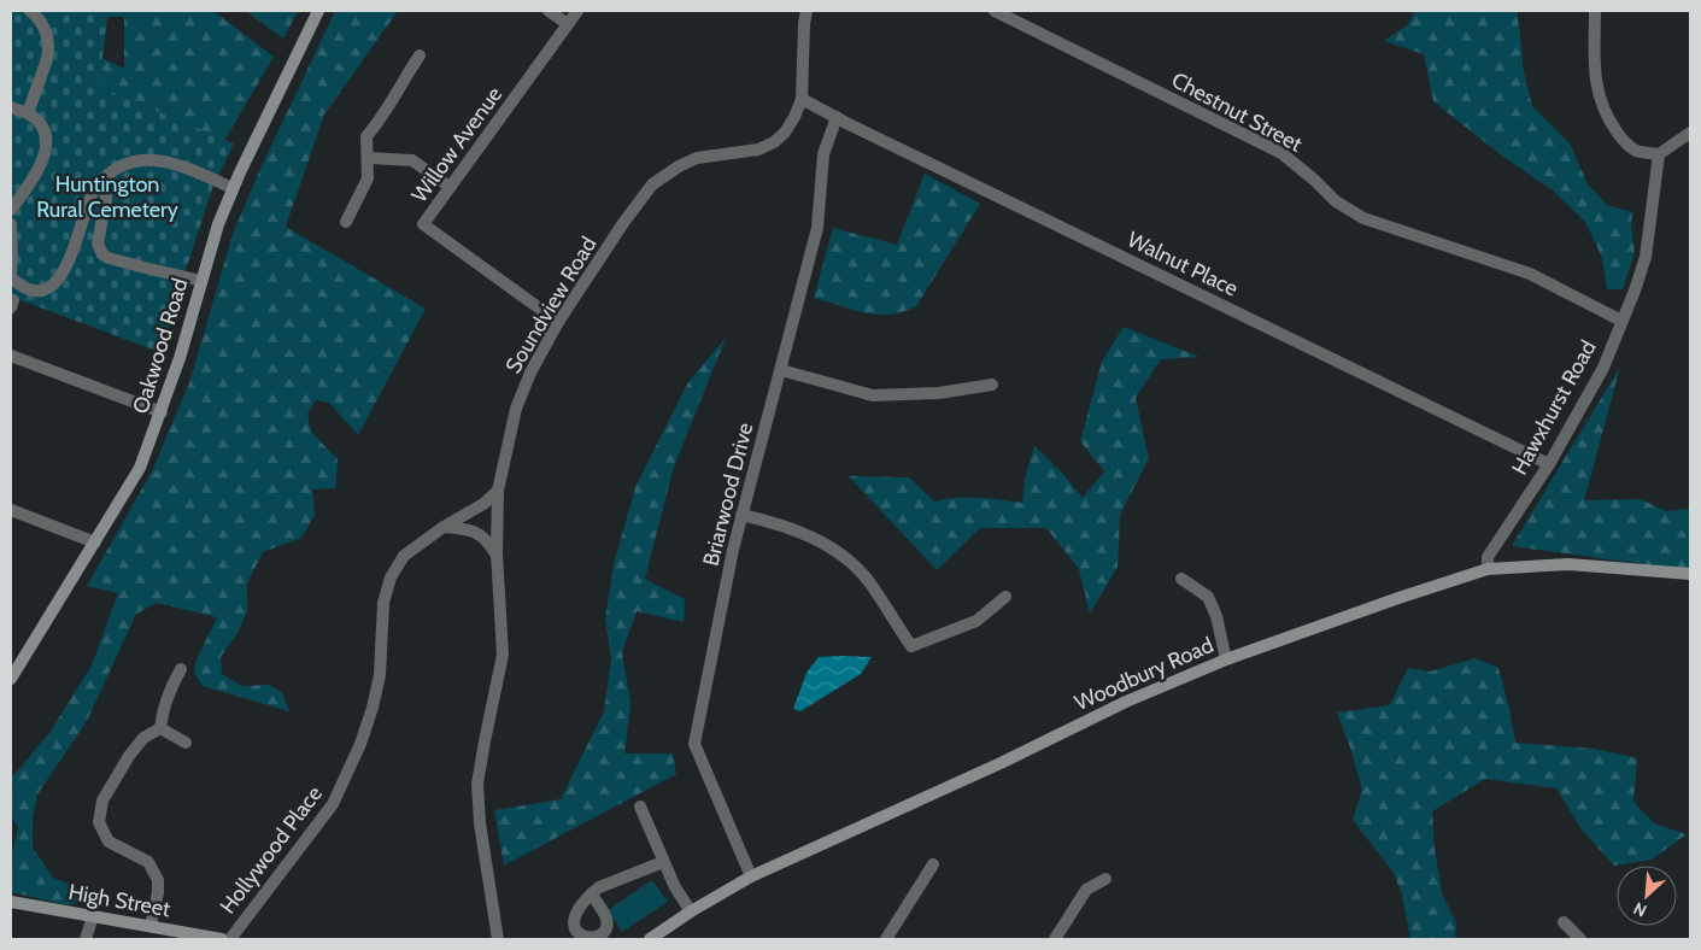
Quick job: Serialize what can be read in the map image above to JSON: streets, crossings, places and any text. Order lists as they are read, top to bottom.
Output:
{
  "streets": {
    "main road": ["Oakwood Road", "Woodbury Road", "High Street"],
    "street": [
      "Chestnut Street",
      "Willow Avenue",
      "Walnut Place",
      "Soundview Road",
      "Hawxhurst Road",
      "Briarwood Drive",
      "Hollywood Place"
    ]
  },
  "crossings": [
    ["Chestnut Street", "Hawxhurst Road"],
    ["Willow Avenue", "Soundview Road"],
    ["Walnut Place", "Soundview Road"],
    ["Walnut Place", "Hawxhurst Road"],
    ["Walnut Place", "Briarwood Drive"],
    ["Soundview Road", "Hollywood Place"],
    ["Hawxhurst Road", "Woodbury Road"],
    ["Briarwood Drive", "Woodbury Road"]
  ],
  "parks": ["Huntington Rural Cemetery"],
  "north": "bottom left"
}
